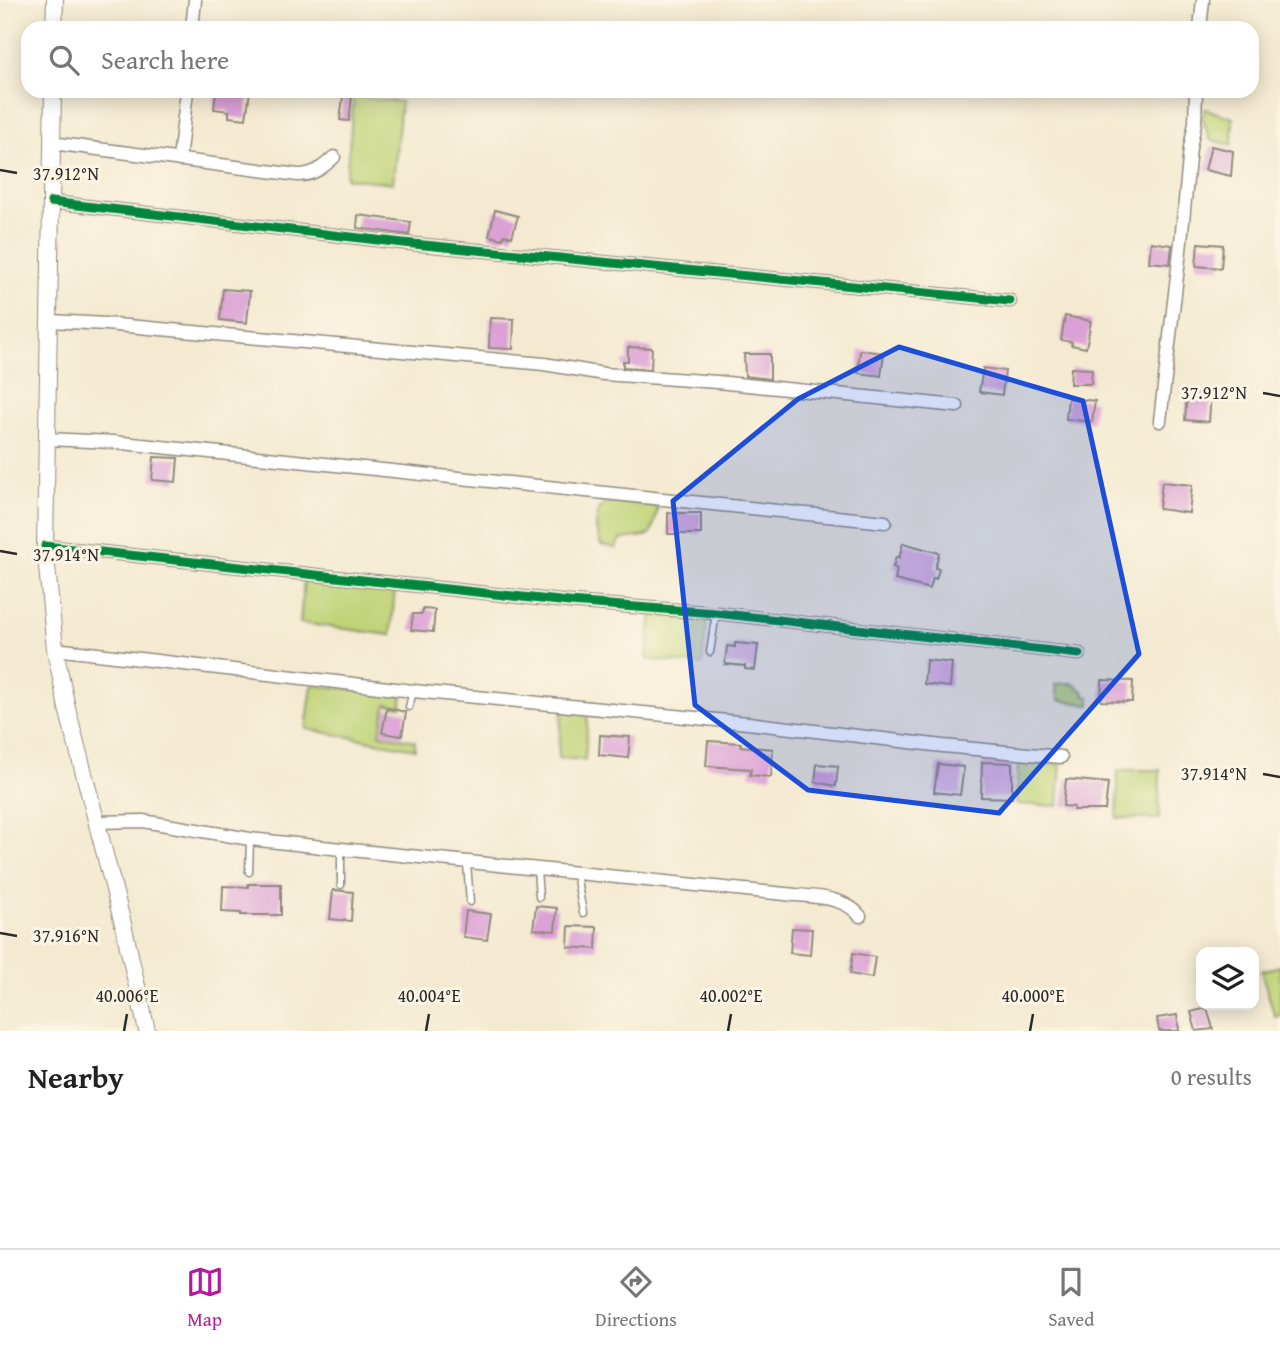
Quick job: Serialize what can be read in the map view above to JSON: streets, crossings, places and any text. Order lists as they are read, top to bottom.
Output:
{
  "page": {
    "search": "Search here",
    "heading": ["Nearby", "0 results"],
    "nav": ["Map", "Directions", "Saved"]
  },
  "coordinates": [
    "37.912°N",
    "37.914°N",
    "37.916°N",
    "40.006°E",
    "40.004°E",
    "40.002°E",
    "40.000°E"
  ]
}
